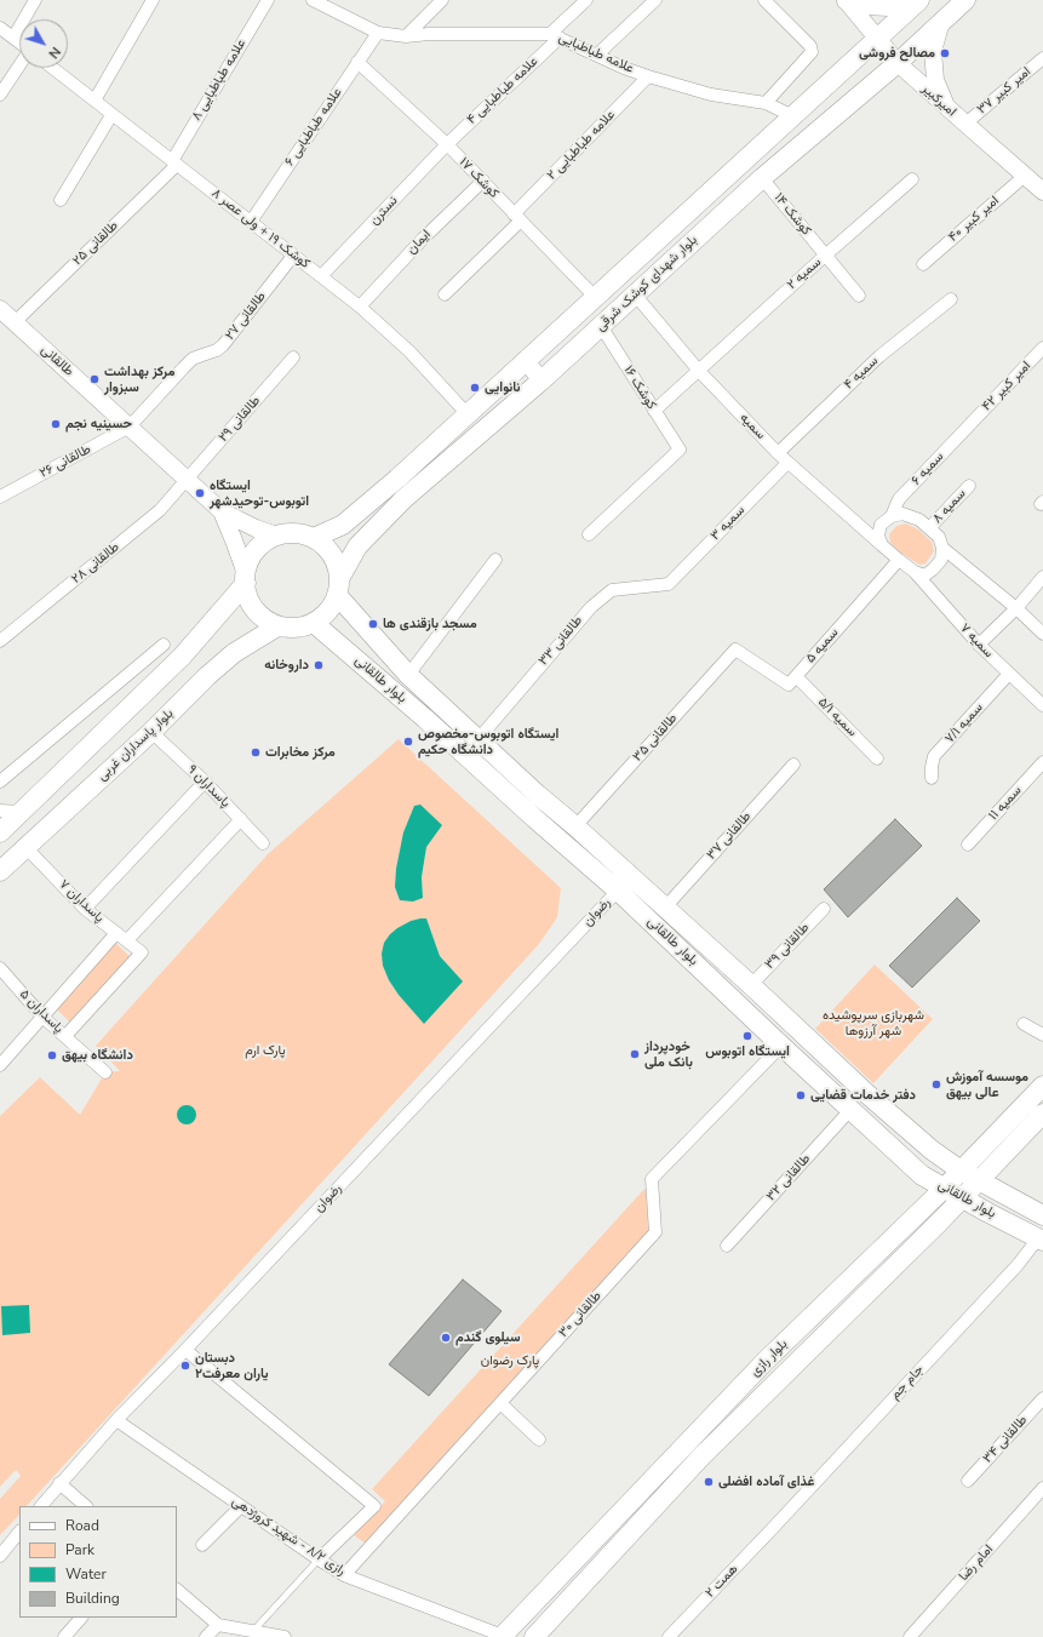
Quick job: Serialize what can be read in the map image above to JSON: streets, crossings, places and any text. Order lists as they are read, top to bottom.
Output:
{
  "streets": {
    "main road": [
      "امیرکبیر",
      "بلوار شهدای کوشک شرقی",
      "طالقانی",
      "بلوار طالقانی",
      "بلوار پاسداران غربی",
      "بلوار رازی"
    ],
    "street": [
      "علامه طباطبایی",
      "علامه طباطبایی ۸",
      "علامه طباطبایی ۴",
      "امیر کبیر ۳۷",
      "علامه طباطبایی ۶",
      "علامه طباطبایی ۲",
      "کوشک ۱۷",
      "نسترن",
      "کوشک ۱۴",
      "امیر کبیر ۴۰",
      "کوشک ۱۹ + ولی عصر ۸",
      "ایمان",
      "طالقانی ۲۵",
      "سمیه ۲",
      "طالقانی ۲۷",
      "سمیه ۴",
      "امیر کبیر ۴۲",
      "کوشک ۱۶",
      "طالقانی ۲۹",
      "سمیه",
      "طالقانی ۲۶",
      "سمیه ۶",
      "سمیه ۸",
      "سمیه ۳",
      "طالقانی ۲۸",
      "طالقانی ۳۳",
      "سمیه ۷",
      "سمیه ۵",
      "سمیه ۵/۱",
      "سمیه ۷/۱",
      "طالقانی ۳۵",
      "پاسداران ۹",
      "سمیه ۱۱",
      "طالقانی ۳۷",
      "پاسداران ۷",
      "رضوان",
      "طالقانی ۳۹",
      "پاسداران ۵",
      "طالقانی ۳۲",
      "طالقانی ۳۰",
      "جام جم",
      "طالقانی ۳۴",
      "رازی ۸/۲ - شهید کروژدهی",
      "امام رضا",
      "همت ۲"
    ]
  },
  "crossings": [
    ["علامه طباطبایی", "علامه طباطبایی ۴"],
    ["علامه طباطبایی", "علامه طباطبایی ۶"],
    ["علامه طباطبایی", "علامه طباطبایی ۲"],
    ["علامه طباطبایی", "بلوار شهدای کوشک شرقی"],
    ["علامه طباطبایی ۸", "کوشک ۱۹ + ولی عصر ۸"],
    ["علامه طباطبایی ۸", "طالقانی ۲۵"],
    ["علامه طباطبایی ۴", "کوشک ۱۷"],
    ["علامه طباطبایی ۴", "نسترن"],
    ["امیر کبیر ۳۷", "امیرکبیر"],
    ["امیرکبیر", "امیر کبیر ۴۰"],
    ["امیرکبیر", "بلوار شهدای کوشک شرقی"],
    ["علامه طباطبایی ۶", "کوشک ۱۷"],
    ["علامه طباطبایی ۶", "کوشک ۱۹ + ولی عصر ۸"],
    ["علامه طباطبایی ۲", "کوشک ۱۷"],
    ["کوشک ۱۷", "نسترن"],
    ["کوشک ۱۷", "ایمان"],
    ["کوشک ۱۷", "بلوار شهدای کوشک شرقی"],
    ["نسترن", "کوشک ۱۹ + ولی عصر ۸"],
    ["کوشک ۱۴", "سمیه ۲"],
    ["کوشک ۱۴", "بلوار شهدای کوشک شرقی"],
    ["کوشک ۱۹ + ولی عصر ۸", "ایمان"],
    ["کوشک ۱۹ + ولی عصر ۸", "طالقانی ۲۵"],
    ["کوشک ۱۹ + ولی عصر ۸", "بلوار شهدای کوشک شرقی"],
    ["کوشک ۱۹ + ولی عصر ۸", "طالقانی ۲۷"],
    ["طالقانی ۲۵", "طالقانی"],
    ["سمیه ۲", "کوشک ۱۶"],
    ["سمیه ۲", "سمیه"],
    ["بلوار شهدای کوشک شرقی", "کوشک ۱۶"],
    ["بلوار شهدای کوشک شرقی", "سمیه"],
    ["بلوار شهدای کوشک شرقی", "بلوار طالقانی"],
    ["بلوار شهدای کوشک شرقی", "بلوار پاسداران غربی"],
    ["طالقانی ۲۷", "طالقانی"],
    ["طالقانی ۲۷", "طالقانی ۲۶"],
    ["طالقانی", "طالقانی ۲۹"],
    ["طالقانی", "طالقانی ۲۶"],
    ["طالقانی", "طالقانی ۲۸"],
    ["سمیه ۴", "سمیه"],
    ["امیر کبیر ۴۲", "سمیه ۶"],
    ["طالقانی ۲۹", "طالقانی ۲۸"],
    ["سمیه", "سمیه ۶"],
    ["سمیه", "سمیه ۸"],
    ["سمیه", "سمیه ۳"],
    ["سمیه", "سمیه ۷"],
    ["سمیه", "سمیه ۵"],
    ["سمیه ۶", "سمیه ۸"],
    ["سمیه ۶", "سمیه ۷"],
    ["سمیه ۶", "سمیه ۵"],
    ["سمیه ۸", "سمیه ۷"],
    ["سمیه ۸", "سمیه ۵"],
    ["سمیه ۳", "طالقانی ۳۳"],
    ["طالقانی ۳۳", "بلوار طالقانی"],
    ["سمیه ۷", "سمیه ۵"],
    ["سمیه ۷", "سمیه ۷/۱"],
    ["سمیه ۵", "سمیه ۵/۱"],
    ["سمیه ۵", "طالقانی ۳۵"],
    ["بلوار طالقانی", "طالقانی ۳۵"],
    ["بلوار طالقانی", "بلوار پاسداران غربی"],
    ["بلوار طالقانی", "طالقانی ۳۷"],
    ["بلوار طالقانی", "رضوان"],
    ["بلوار طالقانی", "طالقانی ۳۹"],
    ["بلوار طالقانی", "طالقانی ۳۲"],
    ["بلوار طالقانی", "طالقانی ۳۰"],
    ["بلوار طالقانی", "بلوار رازی"],
    ["بلوار طالقانی", "جام جم"],
    ["بلوار پاسداران غربی", "پاسداران ۹"],
    ["بلوار پاسداران غربی", "پاسداران ۷"],
    ["پاسداران ۷", "پاسداران ۵"],
    ["رضوان", "رازی ۸/۲ - شهید کروژدهی"],
    ["طالقانی ۳۰", "رازی ۸/۲ - شهید کروژدهی"],
    ["بلوار رازی", "رازی ۸/۲ - شهید کروژدهی"],
    ["جام جم", "همت ۲"]
  ],
  "parks": ["شهربازی سرپوشیده شهر آرزوها", "پارک ارم", "پارک رضوان"],
  "places": [
    "مصالح فروشی",
    "مرکز بهداشت سبزوار",
    "نانوایی",
    "حسینیه نجم",
    "ایستگاه اتوبوس-توحیدشهر",
    "مسجد بازقندی ها",
    "داروخانه",
    "ایستگاه اتوبوس-مخصوص دانشگاه حکیم",
    "مرکز مخابرات",
    "ایستگاه اتوبوس",
    "خودپرداز بانک ملی",
    "دانشگاه بیهق",
    "موسسه آموزش عالی بیهق",
    "دفتر خدمات قضایی",
    "سیلوی گندم",
    "دبستان یاران معرفت۲",
    "غذای آماده افضلی"
  ],
  "legend": [
    "Road",
    "Park",
    "Water",
    "Building"
  ],
  "north": "bottom right"
}
